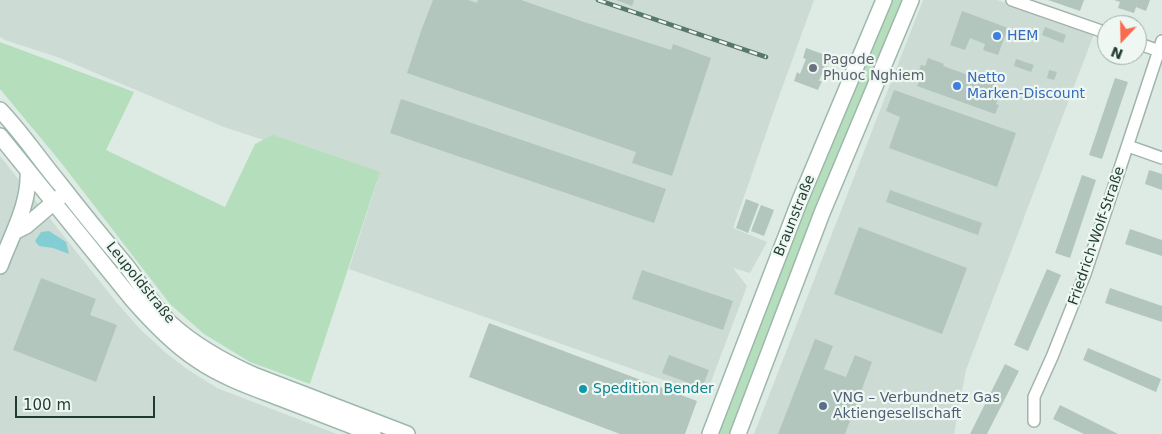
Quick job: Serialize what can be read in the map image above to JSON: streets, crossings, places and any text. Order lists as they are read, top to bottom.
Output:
{
  "streets": {
    "main road": ["Braunstraße", "Leupoldstraße"],
    "street": ["Friedrich-Wolf-Straße"]
  },
  "places": [
    "HEM",
    "Pagode Phuoc Nghiem",
    "Netto Marken-Discount",
    "Spedition Bender",
    "VNG – Verbundnetz Gas Aktiengesellschaft"
  ],
  "scale_bar": "100 m",
  "north": "bottom"
}
